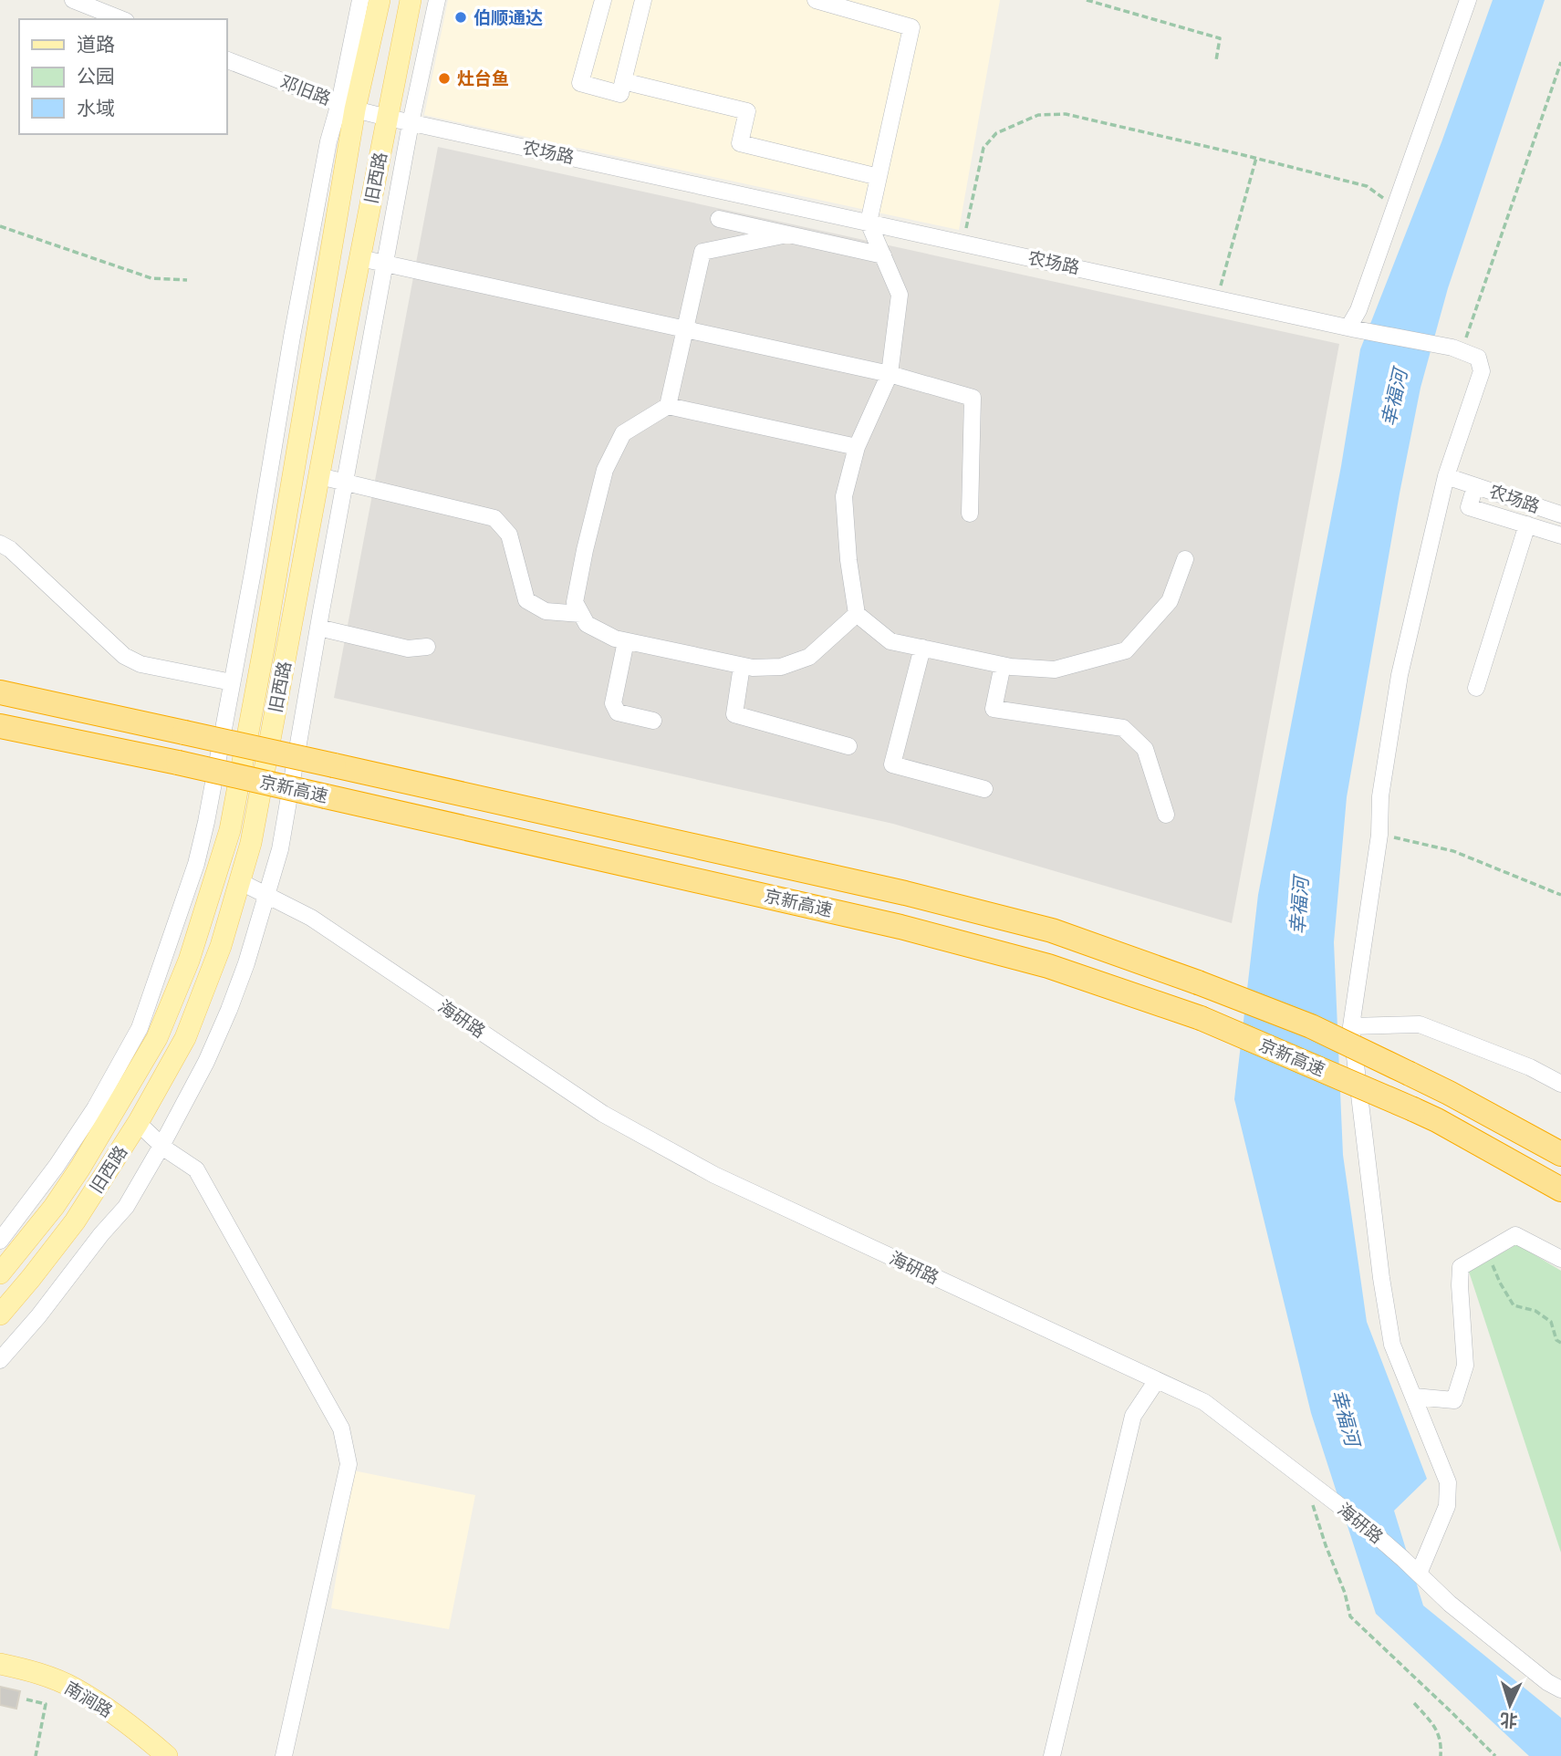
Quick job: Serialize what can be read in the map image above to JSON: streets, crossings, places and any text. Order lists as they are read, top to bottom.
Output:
{
  "streets": {
    "highway": ["京新高速"],
    "main road": ["旧西路", "南涧路"],
    "street": ["邓旧路", "农场路", "海研路"]
  },
  "crossings": [
    ["邓旧路", "农场路"],
    ["邓旧路", "旧西路"],
    ["农场路", "旧西路"],
    ["旧西路", "海研路"]
  ],
  "water": ["幸福河"],
  "places": ["伯顺通达", "灶台鱼"],
  "legend": ["道路", "公园", "水域"],
  "north": "bottom"
}
